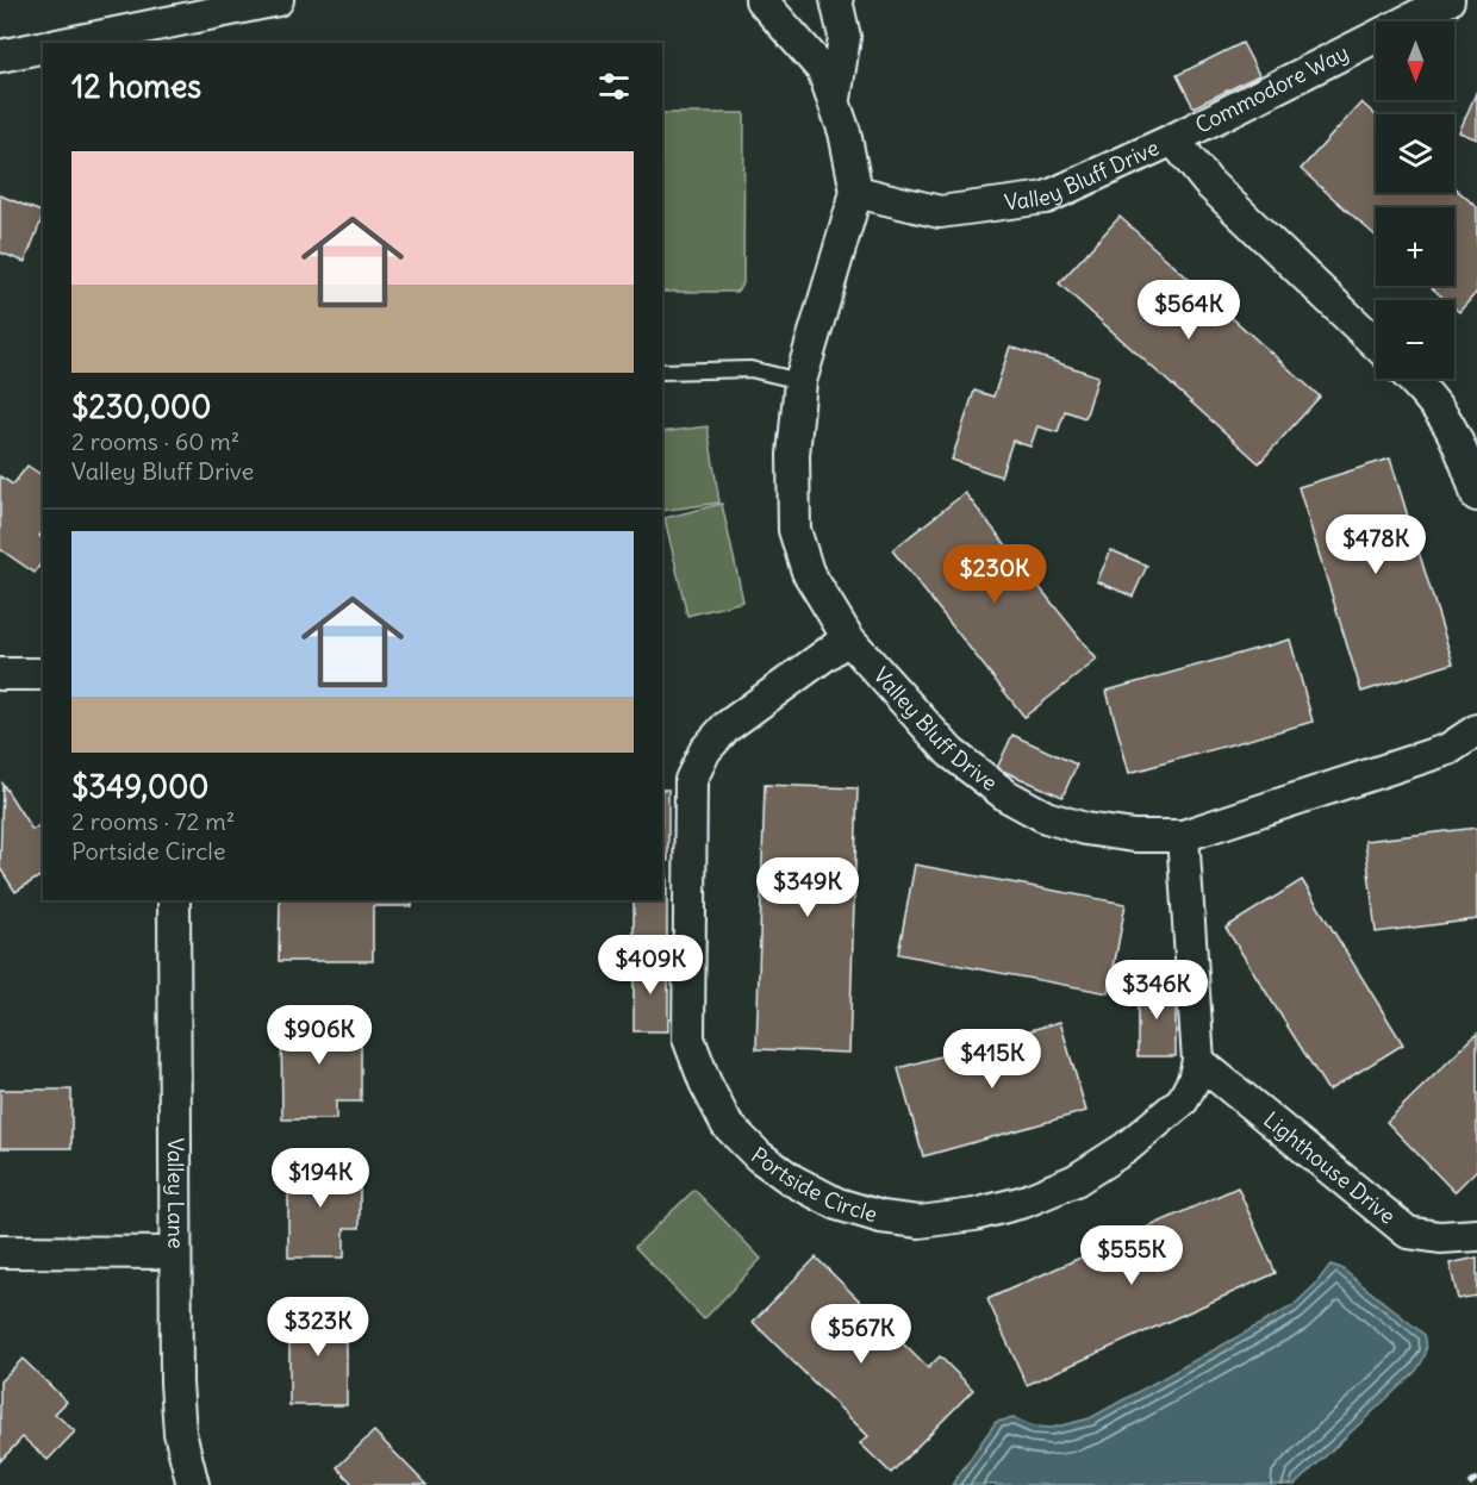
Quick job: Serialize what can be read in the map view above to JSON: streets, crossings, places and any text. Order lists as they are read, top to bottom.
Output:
{
  "streets": {
    "street": [
      "Commodore Way",
      "Valley Bluff Drive",
      "Lighthouse Drive",
      "Portside Circle",
      "Valley Lane"
    ]
  },
  "crossings": [
    ["Commodore Way", "Valley Bluff Drive"],
    ["Valley Bluff Drive", "Portside Circle"],
    ["Lighthouse Drive", "Portside Circle"]
  ],
  "north": "bottom",
  "page": {
    "map_buttons": ["+", "−"],
    "heading": "12 homes",
    "list": [
      {
        "name": "$230,000",
        "note": "2 rooms · 60 m² · Valley Bluff Drive"
      },
      {
        "name": "$349,000",
        "note": "2 rooms · 72 m² · Portside Circle"
      }
    ],
    "price": [
      "$564K",
      "$478K",
      "$230K",
      "$349K",
      "$409K",
      "$346K",
      "$906K",
      "$415K",
      "$194K",
      "$555K",
      "$323K",
      "$567K"
    ]
  }
}
